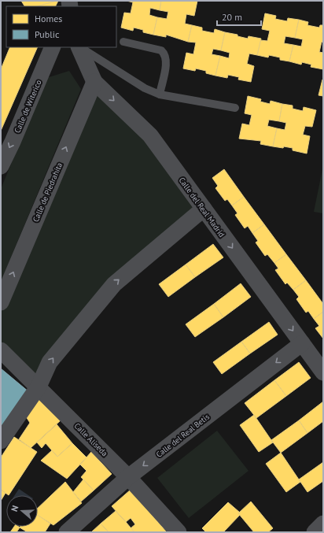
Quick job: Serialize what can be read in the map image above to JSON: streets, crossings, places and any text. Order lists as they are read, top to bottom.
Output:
{
  "streets": {
    "street": [
      "Calle de Witerico",
      "Calle de Piedrahíta",
      "Calle del Real Madrid",
      "Calle del Real Betis",
      "Calle Aliseda"
    ]
  },
  "crossings": [
    ["Calle de Piedrahíta", "Calle del Real Madrid"],
    ["Calle del Real Madrid", "Calle del Real Betis"],
    ["Calle del Real Betis", "Calle Aliseda"]
  ],
  "one_way": ["Calle de Witerico", "Calle del Real Madrid", "Calle del Real Betis"],
  "legend": ["Homes", "Public"],
  "scale_bar": "20 m",
  "north": "left"
}
